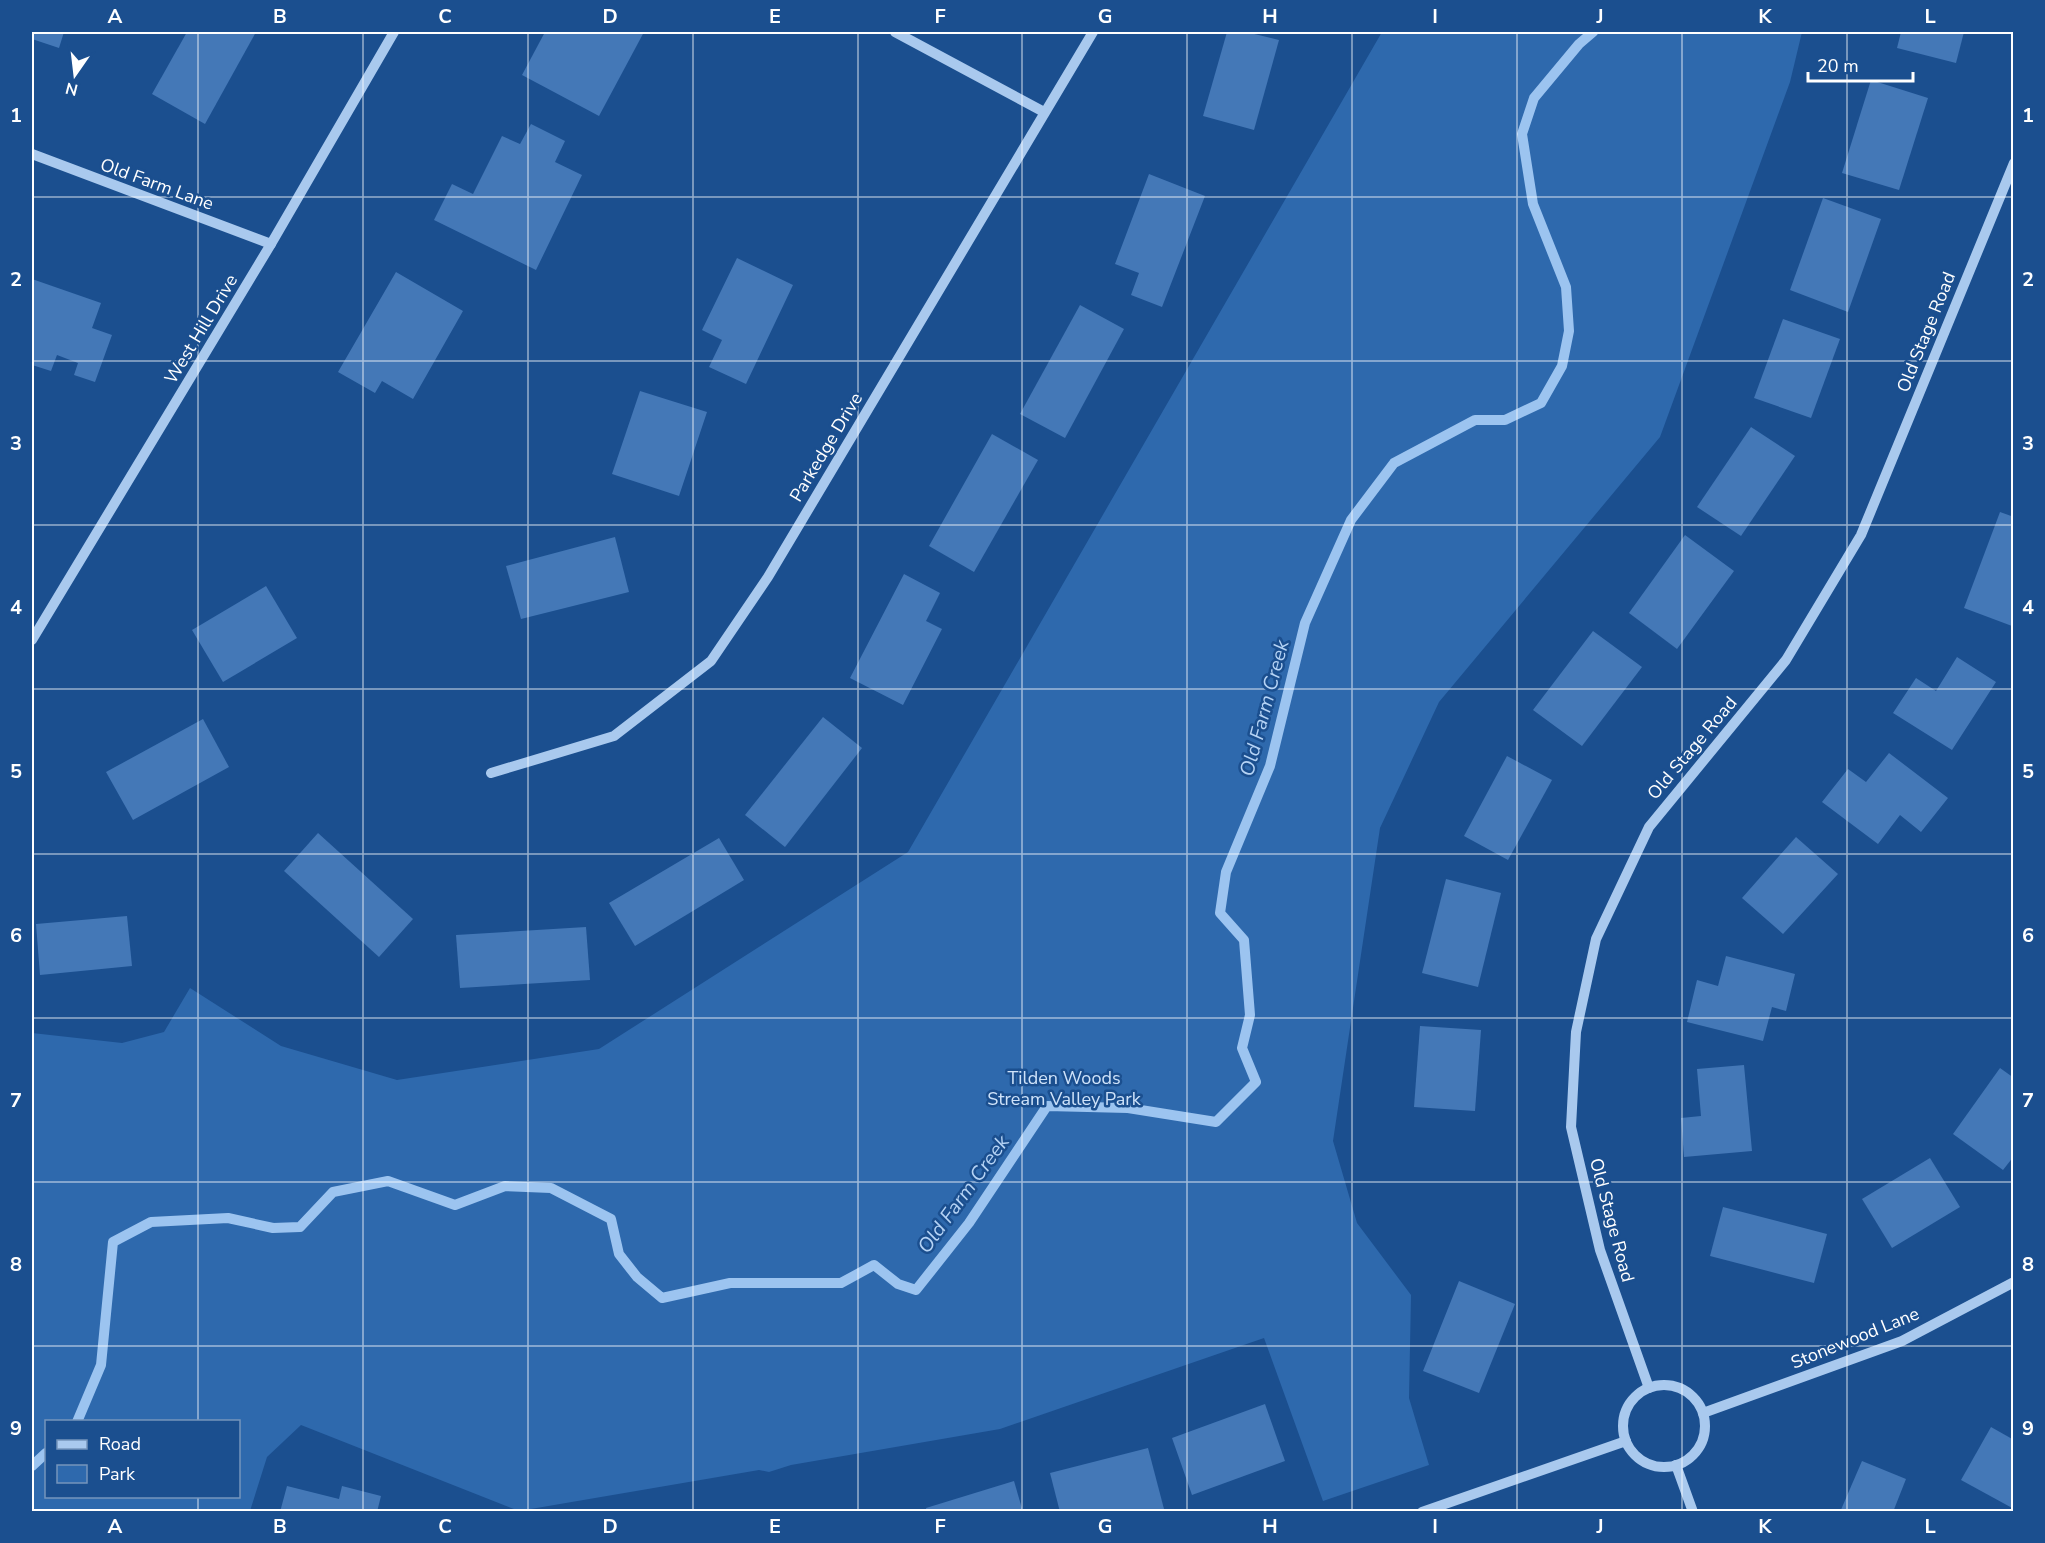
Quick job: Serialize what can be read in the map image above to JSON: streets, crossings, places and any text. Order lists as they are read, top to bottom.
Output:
{
  "streets": {
    "street": [
      "Old Farm Lane",
      "West Hill Drive",
      "Old Stage Road",
      "Parkedge Drive",
      "Stonewood Lane"
    ]
  },
  "crossings": [
    ["Old Farm Lane", "West Hill Drive"],
    ["Old Stage Road", "Stonewood Lane"]
  ],
  "water": ["Old Farm Creek"],
  "parks": ["Tilden Woods Stream Valley Park"],
  "legend": ["Road", "Park"],
  "scale_bar": "20 m",
  "north": "bottom",
  "grid": {
    "columns": [
      "A",
      "B",
      "C",
      "D",
      "E",
      "F",
      "G",
      "H",
      "I",
      "J",
      "K",
      "L"
    ],
    "rows": [
      "1",
      "2",
      "3",
      "4",
      "5",
      "6",
      "7",
      "8",
      "9"
    ]
  }
}
